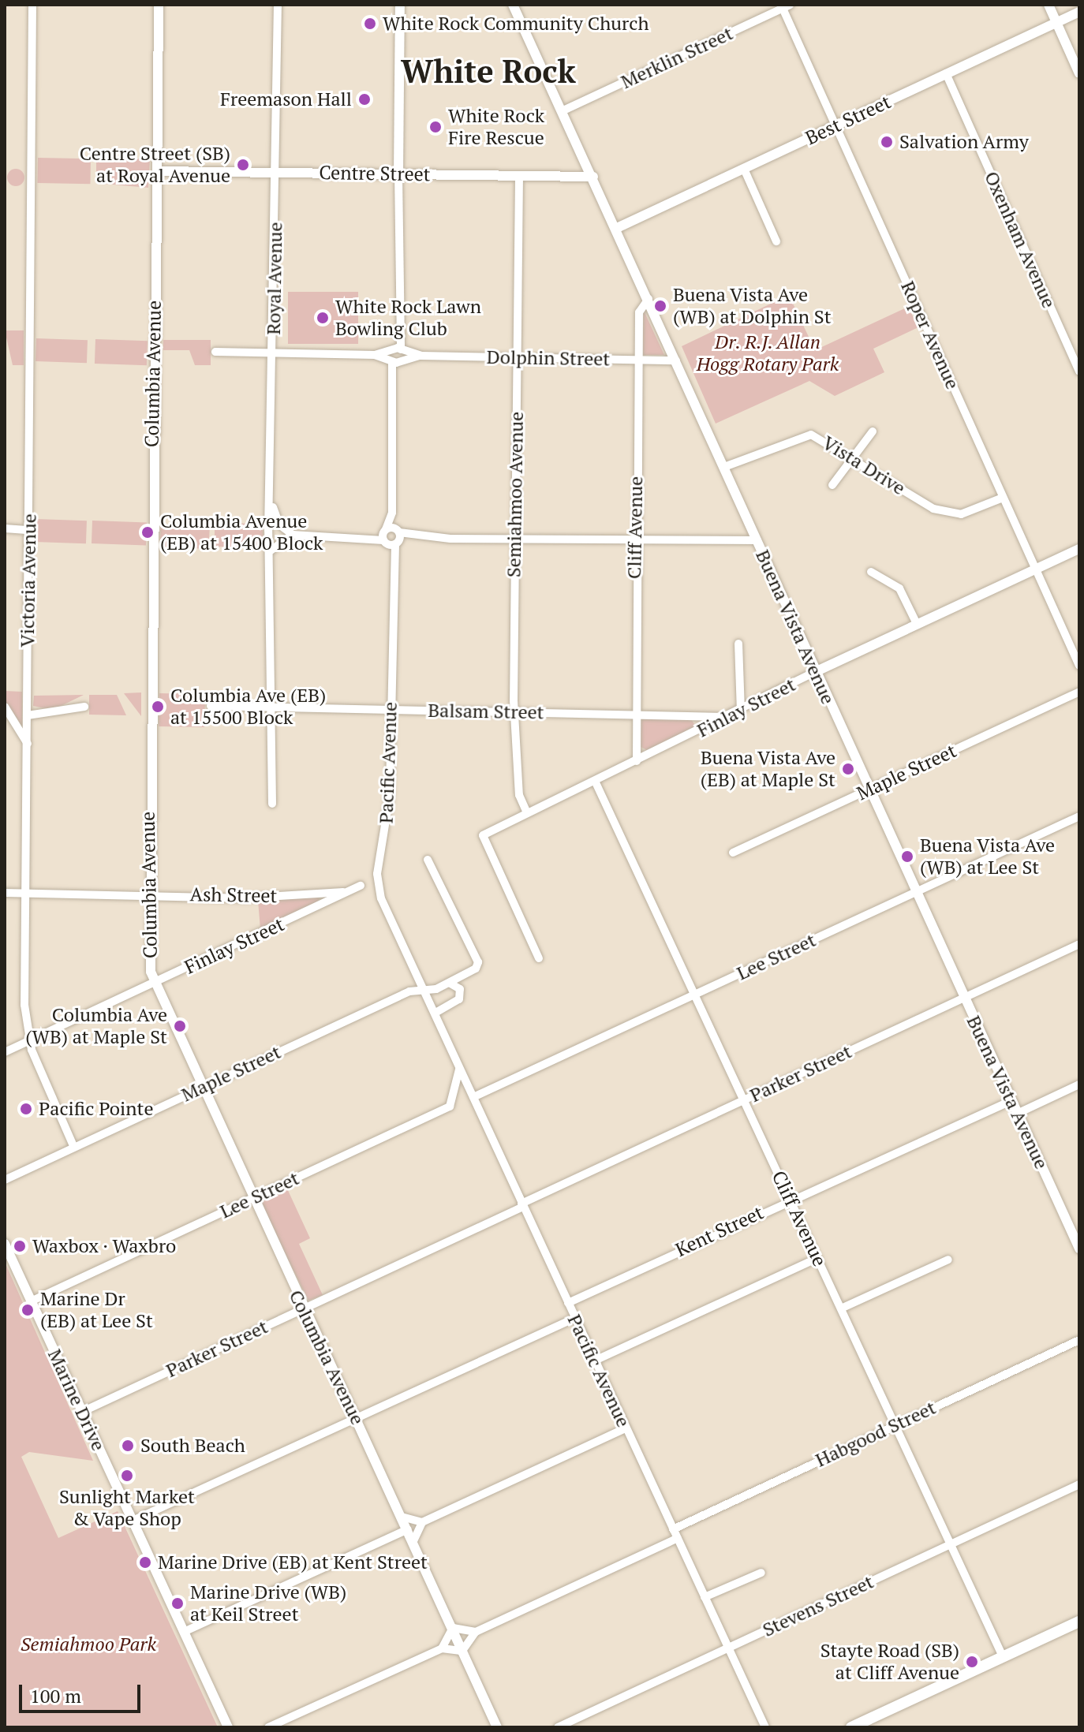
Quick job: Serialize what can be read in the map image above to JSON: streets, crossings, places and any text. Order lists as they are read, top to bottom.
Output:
{
  "streets": {
    "street": [
      "Merklin Street",
      "Best Street",
      "Centre Street",
      "Oxenham Avenue",
      "Royal Avenue",
      "Roper Avenue",
      "Dolphin Street",
      "Columbia Avenue",
      "Vista Drive",
      "Semiahmoo Avenue",
      "Cliff Avenue",
      "Victoria Avenue",
      "Buena Vista Avenue",
      "Finlay Street",
      "Balsam Street",
      "Pacific Avenue",
      "Maple Street",
      "Ash Street",
      "Lee Street",
      "Parker Street",
      "Kent Street",
      "Marine Drive",
      "Habgood Street",
      "Stevens Street"
    ]
  },
  "crossings": [
    ["Merklin Street", "Roper Avenue"],
    ["Merklin Street", "Buena Vista Avenue"],
    ["Best Street", "Oxenham Avenue"],
    ["Best Street", "Roper Avenue"],
    ["Best Street", "Buena Vista Avenue"],
    ["Centre Street", "Royal Avenue"],
    ["Centre Street", "Columbia Avenue"],
    ["Centre Street", "Semiahmoo Avenue"],
    ["Centre Street", "Buena Vista Avenue"],
    ["Royal Avenue", "Balsam Street"],
    ["Roper Avenue", "Vista Drive"],
    ["Roper Avenue", "Finlay Street"],
    ["Dolphin Street", "Semiahmoo Avenue"],
    ["Dolphin Street", "Cliff Avenue"],
    ["Dolphin Street", "Buena Vista Avenue"],
    ["Columbia Avenue", "Finlay Street"],
    ["Columbia Avenue", "Maple Street"],
    ["Columbia Avenue", "Ash Street"],
    ["Columbia Avenue", "Lee Street"],
    ["Columbia Avenue", "Parker Street"],
    ["Vista Drive", "Buena Vista Avenue"],
    ["Semiahmoo Avenue", "Finlay Street"],
    ["Semiahmoo Avenue", "Balsam Street"],
    ["Cliff Avenue", "Buena Vista Avenue"],
    ["Cliff Avenue", "Finlay Street"],
    ["Cliff Avenue", "Balsam Street"],
    ["Cliff Avenue", "Lee Street"],
    ["Cliff Avenue", "Parker Street"],
    ["Cliff Avenue", "Kent Street"],
    ["Cliff Avenue", "Habgood Street"],
    ["Cliff Avenue", "Stevens Street"],
    ["Victoria Avenue", "Finlay Street"],
    ["Victoria Avenue", "Maple Street"],
    ["Victoria Avenue", "Ash Street"],
    ["Buena Vista Avenue", "Finlay Street"],
    ["Buena Vista Avenue", "Maple Street"],
    ["Buena Vista Avenue", "Lee Street"],
    ["Buena Vista Avenue", "Parker Street"],
    ["Buena Vista Avenue", "Kent Street"],
    ["Finlay Street", "Balsam Street"],
    ["Finlay Street", "Ash Street"],
    ["Balsam Street", "Pacific Avenue"],
    ["Pacific Avenue", "Maple Street"],
    ["Pacific Avenue", "Lee Street"],
    ["Pacific Avenue", "Parker Street"],
    ["Pacific Avenue", "Kent Street"],
    ["Pacific Avenue", "Habgood Street"],
    ["Pacific Avenue", "Stevens Street"],
    ["Lee Street", "Marine Drive"],
    ["Parker Street", "Marine Drive"]
  ],
  "districts": ["White Rock"],
  "parks": ["Dr. R.J. Allan Hogg Rotary Park", "Semiahmoo Park"],
  "places": [
    "White Rock Community Church",
    "Freemason Hall",
    "White Rock Fire Rescue",
    "Salvation Army",
    "Centre Street (SB) at Royal Avenue",
    "Buena Vista Ave (WB) at Dolphin St",
    "White Rock Lawn Bowling Club",
    "Columbia Avenue (EB) at 15400 Block",
    "Columbia Ave (EB) at 15500 Block",
    "Buena Vista Ave (EB) at Maple St",
    "Buena Vista Ave (WB) at Lee St",
    "Columbia Ave (WB) at Maple St",
    "Pacific Pointe",
    "Waxbox · Waxbro",
    "Marine Dr (EB) at Lee St",
    "South Beach",
    "Sunlight Market & Vape Shop",
    "Marine Drive (EB) at Kent Street",
    "Marine Drive (WB) at Keil Street",
    "Stayte Road (SB) at Cliff Avenue"
  ],
  "scale_bar": "100 m"
}
